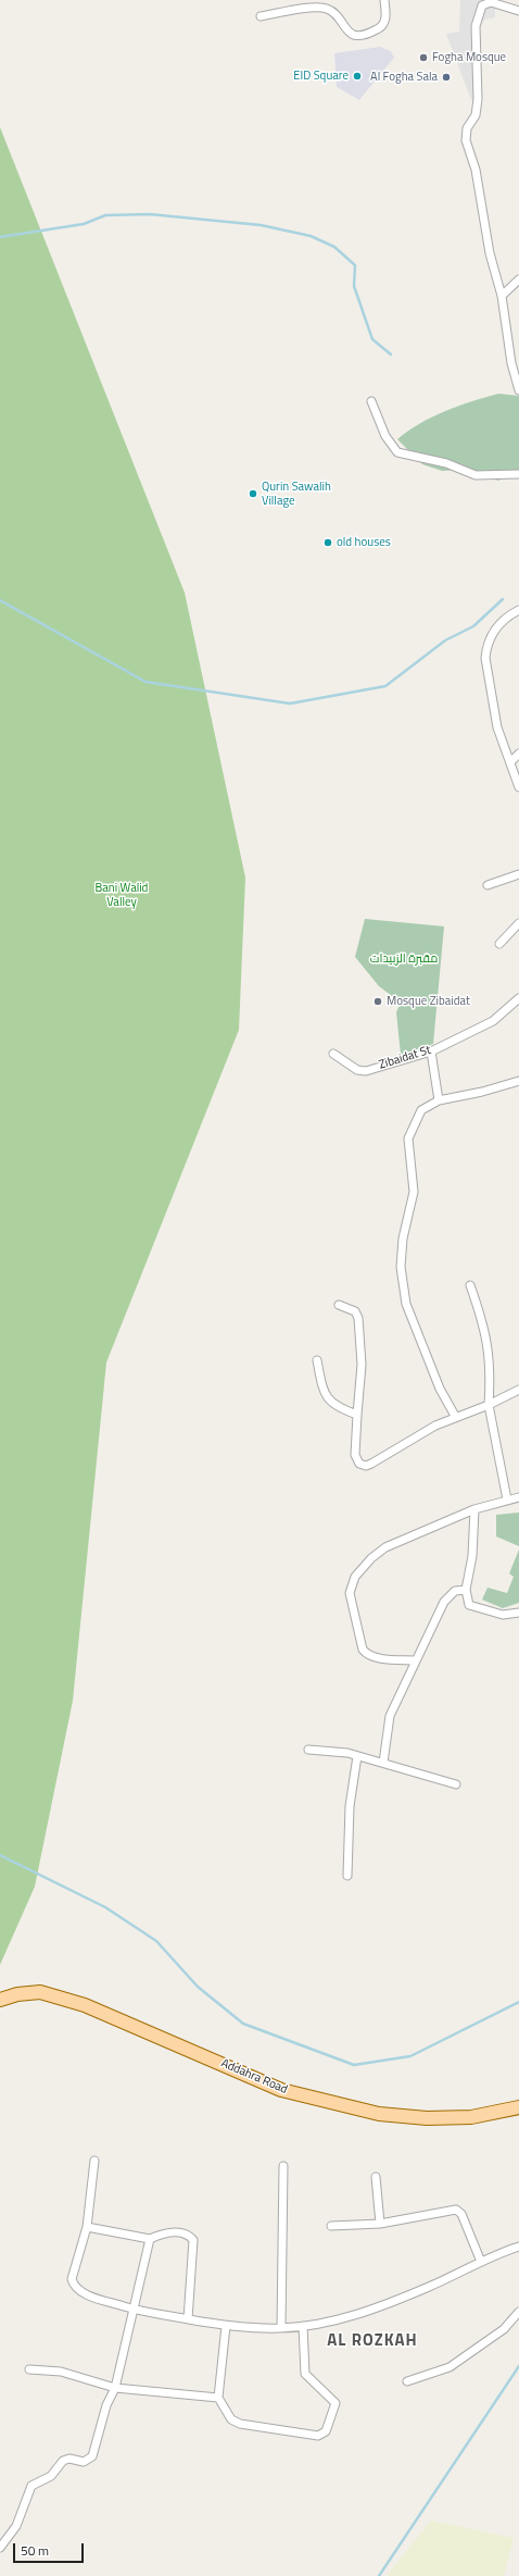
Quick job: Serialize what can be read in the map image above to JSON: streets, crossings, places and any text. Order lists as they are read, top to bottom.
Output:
{
  "streets": {
    "main road": ["Addahra Road"],
    "street": ["Zibaidat St"]
  },
  "districts": ["AL ROZKAH"],
  "parks": ["Bani Walid Valley", "مقبرة الزبيدات"],
  "places": [
    "Fogha Mosque",
    "EID Square",
    "Al Fogha Sala",
    "Qurin Sawalih Village",
    "old houses",
    "Mosque Zibaidat"
  ],
  "scale_bar": "50 m"
}
